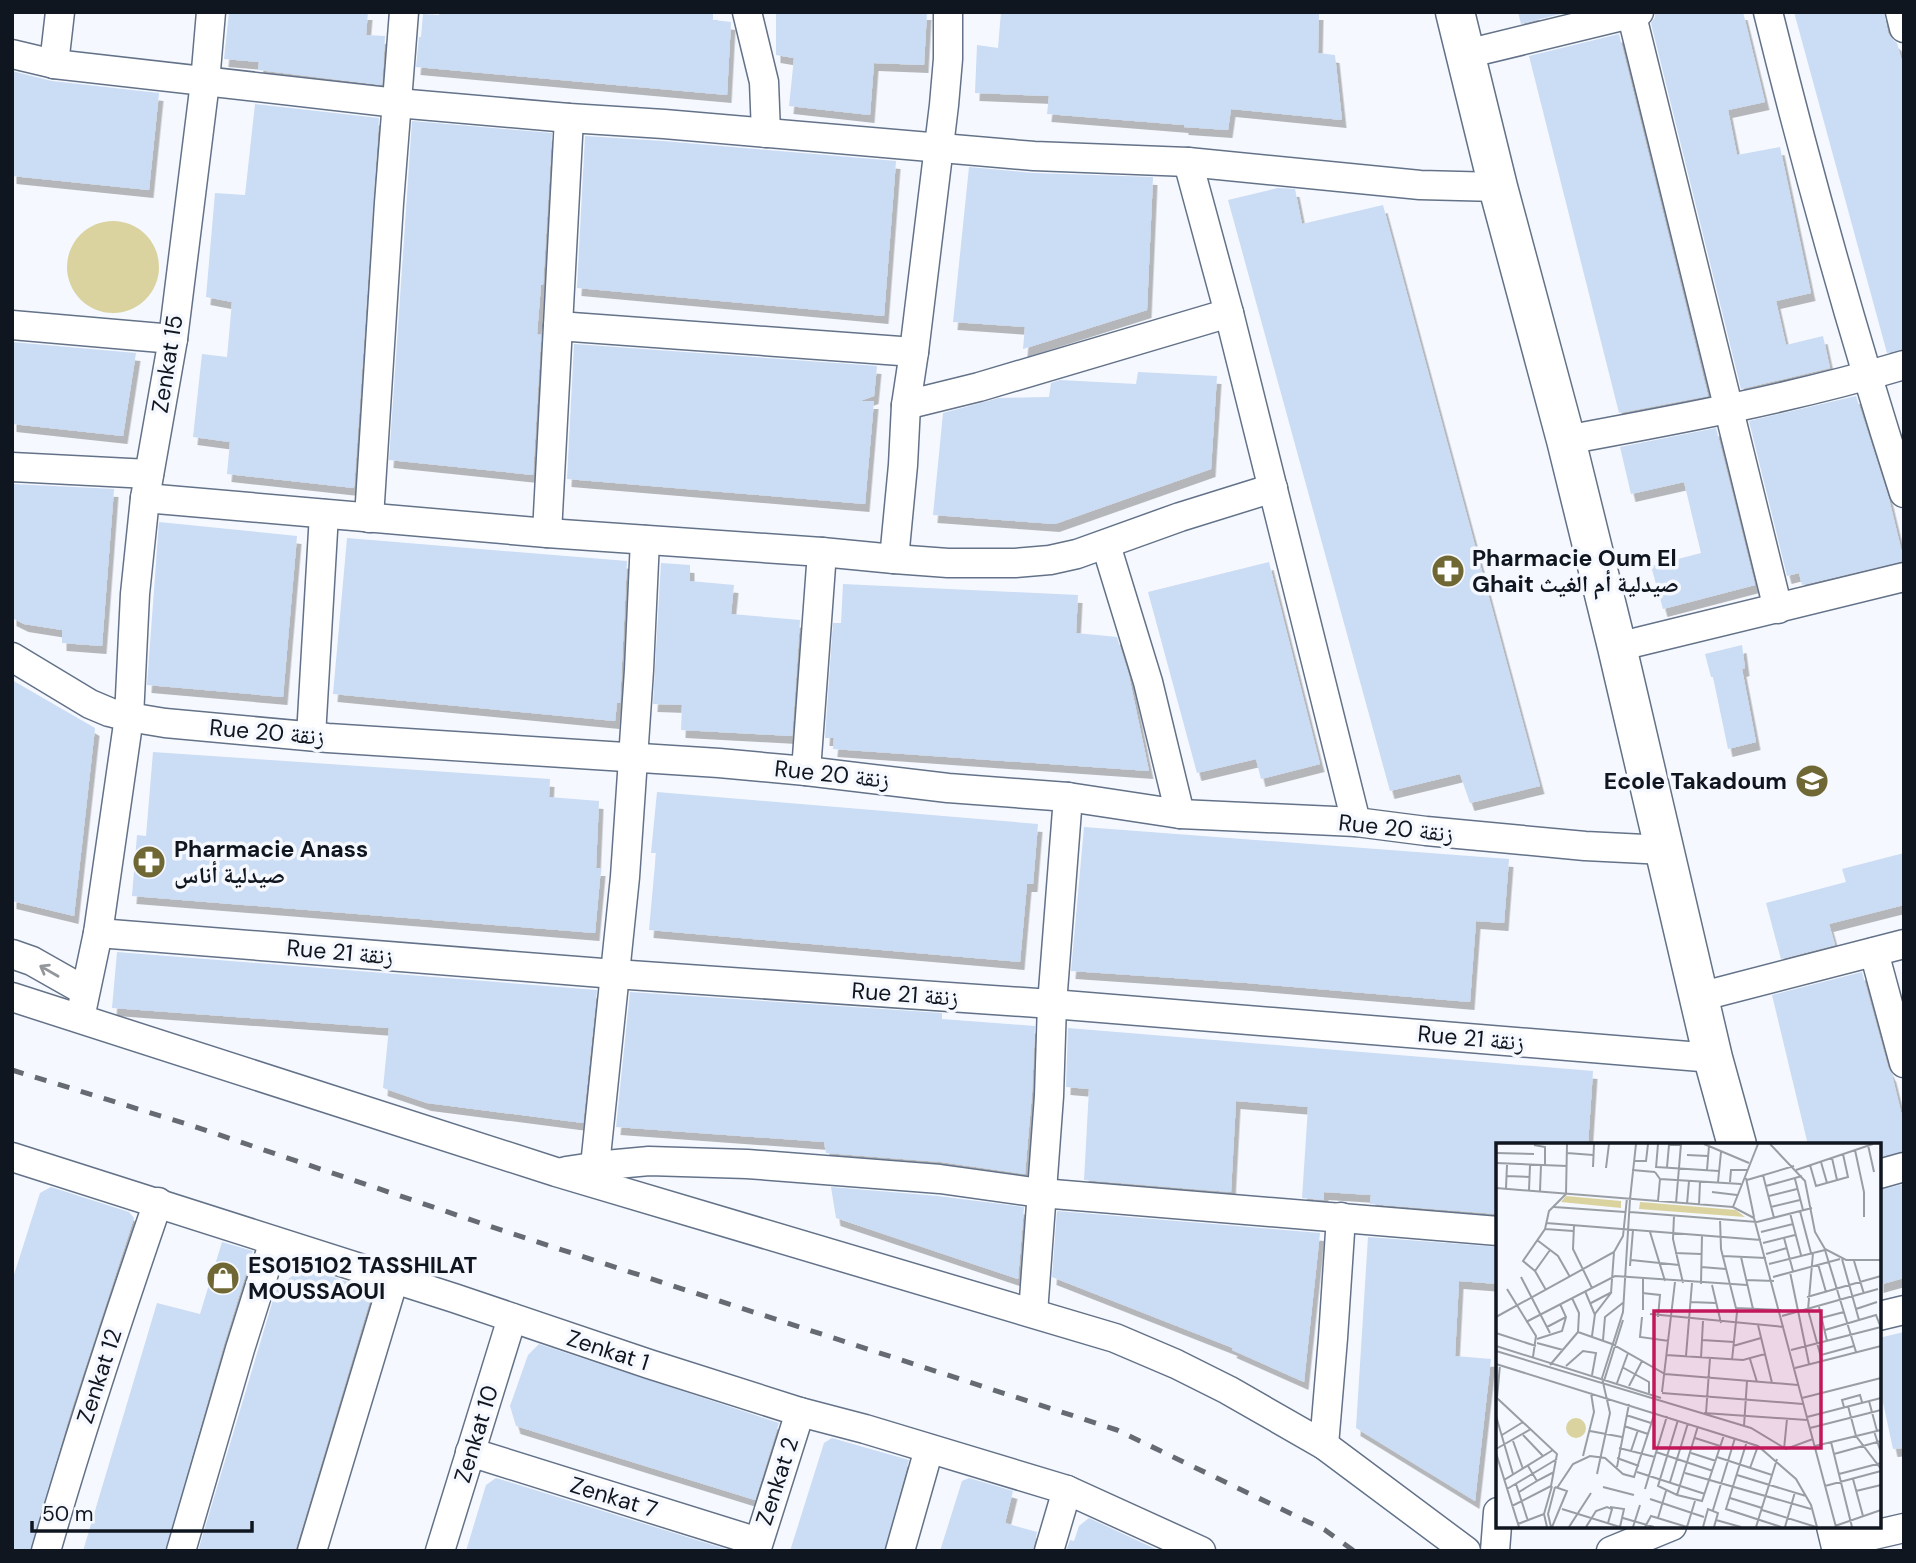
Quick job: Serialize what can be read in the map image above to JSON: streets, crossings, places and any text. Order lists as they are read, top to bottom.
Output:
{
  "streets": {
    "street": [
      "Zenkat 15",
      "Rue 20 زنقة",
      "Rue 21 زنقة",
      "Zenkat 1",
      "Zenkat 12",
      "Zenkat 10",
      "Zenkat 2",
      "Zenkat 7"
    ]
  },
  "crossings": [
    ["Zenkat 15", "Rue 20 زنقة"],
    ["Zenkat 15", "Rue 21 زنقة"],
    ["Zenkat 1", "Zenkat 12"],
    ["Zenkat 1", "Zenkat 10"],
    ["Zenkat 1", "Zenkat 2"],
    ["Zenkat 10", "Zenkat 7"],
    ["Zenkat 2", "Zenkat 7"]
  ],
  "places": {
    "pharmacy": ["Pharmacie Oum El Ghait صيدلية أم الغيث", "Pharmacie Anass صيدلية أناس"],
    "school or university": ["Ecole Takadoum"],
    "shop": ["ES015102 TASSHILAT MOUSSAOUI"]
  },
  "scale_bar": "50 m"
}
